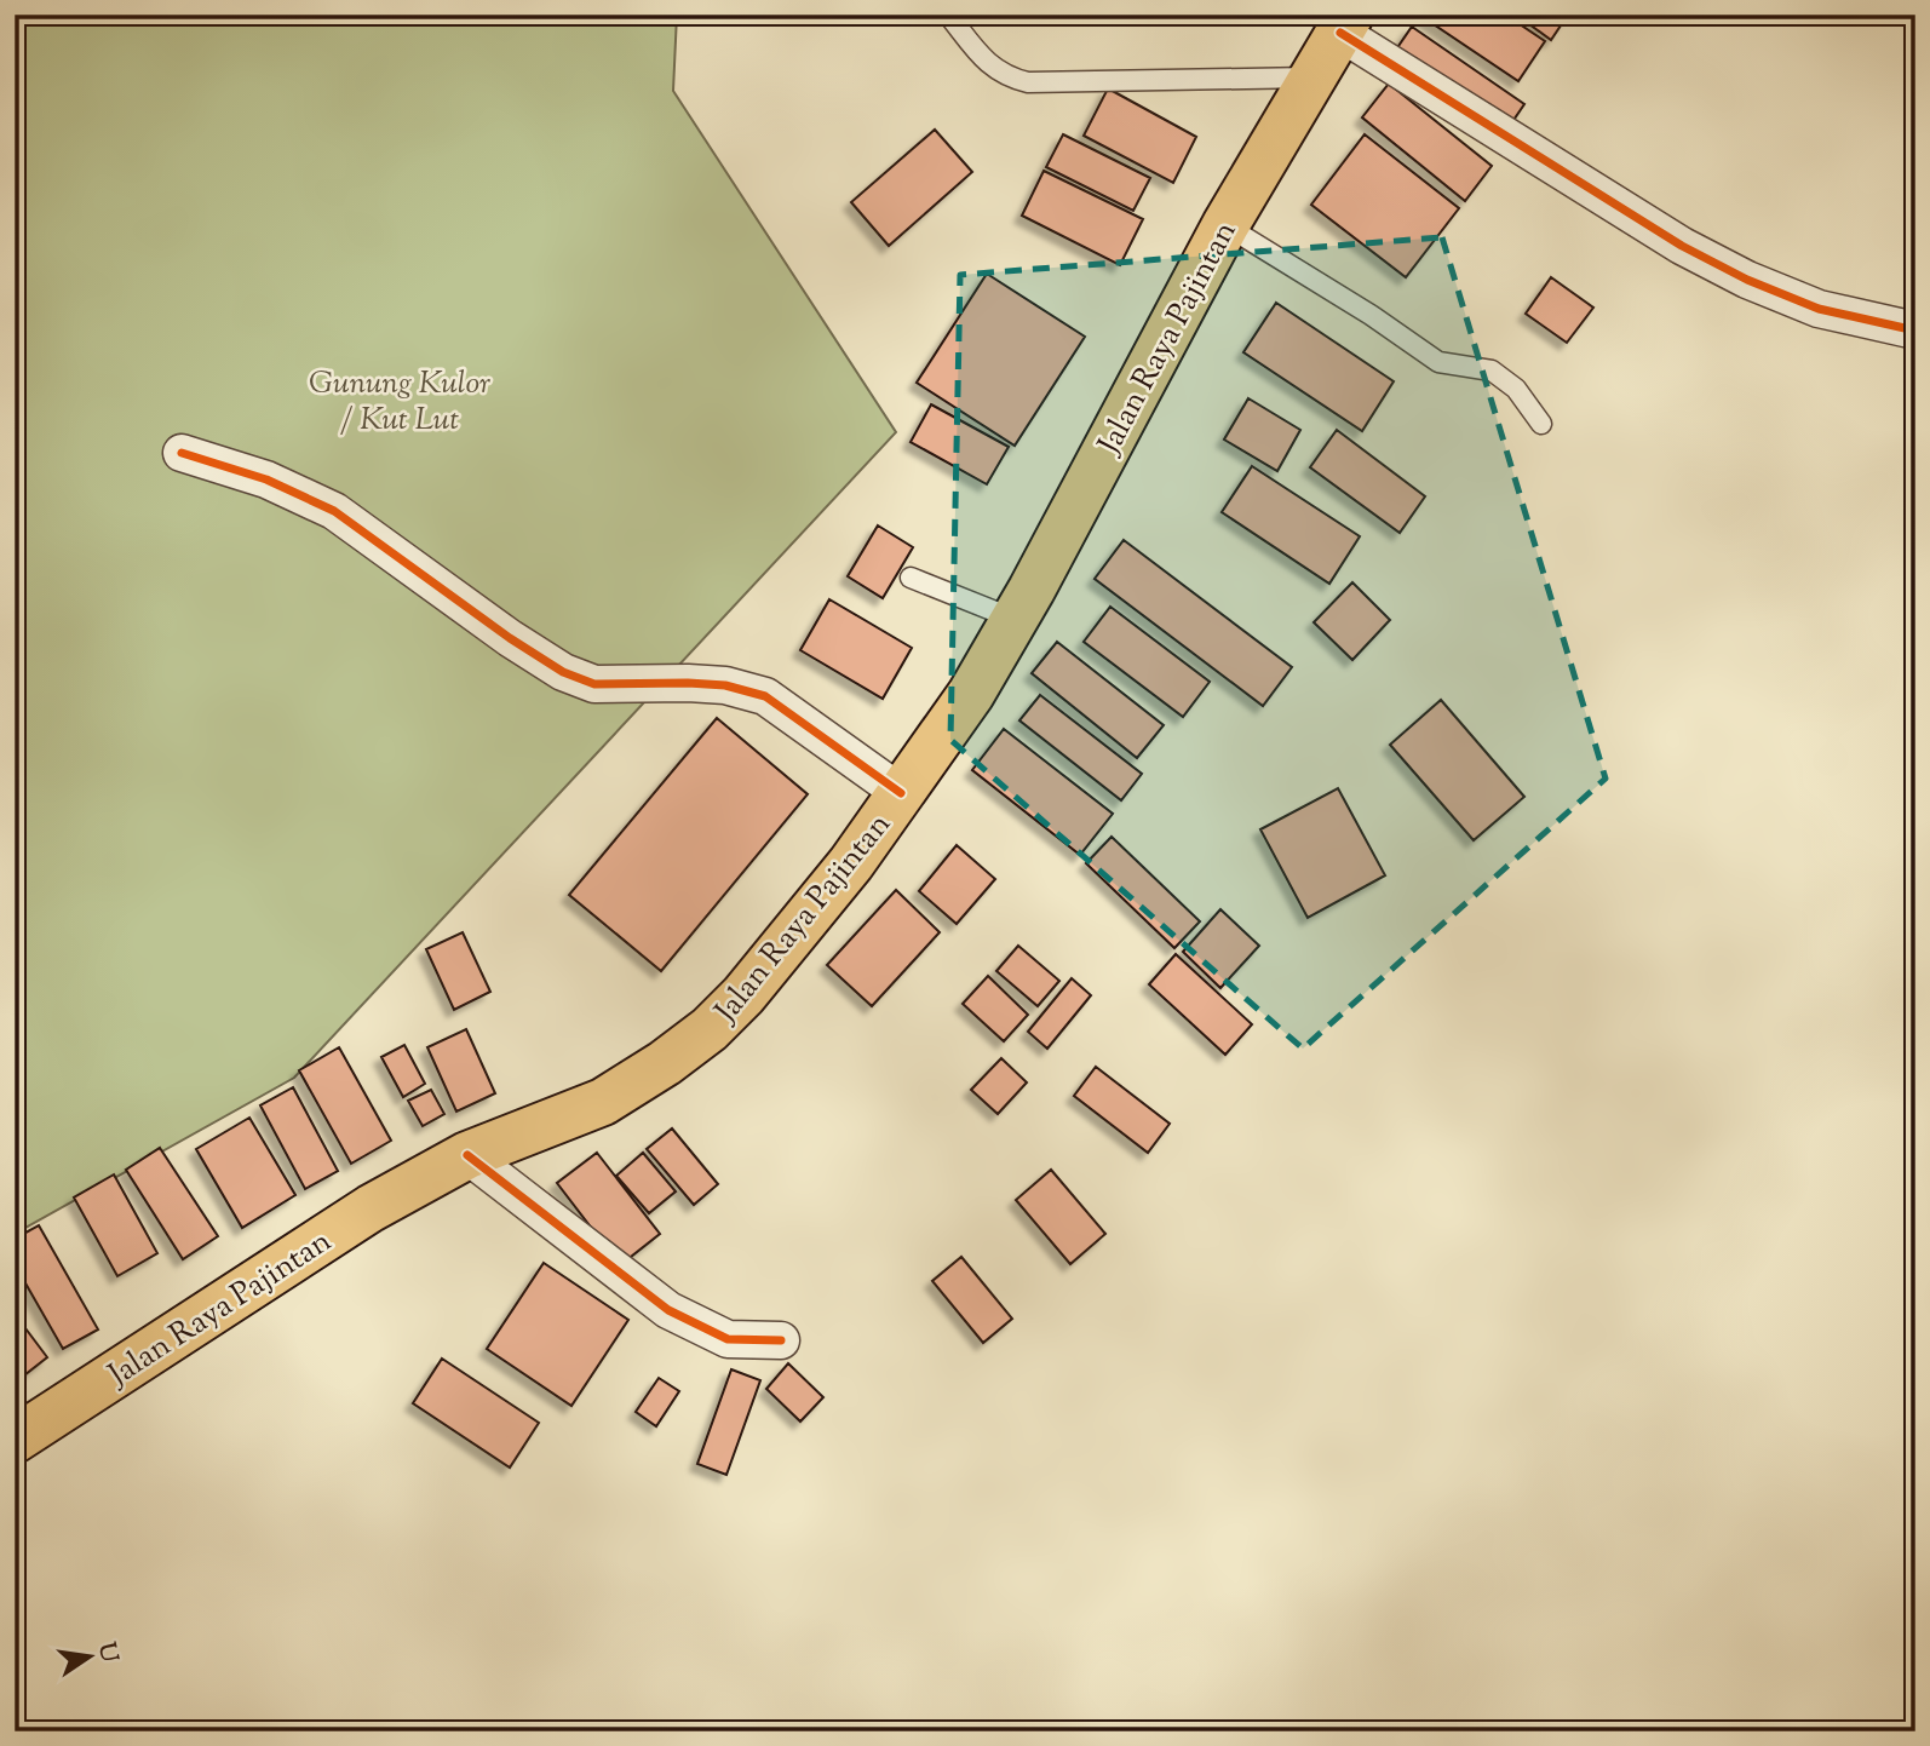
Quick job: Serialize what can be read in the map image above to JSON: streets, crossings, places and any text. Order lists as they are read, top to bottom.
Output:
{
  "streets": {
    "main road": ["Jalan Raya Pajintan"]
  },
  "parks": ["Gunung Kulor / Kut Lut"],
  "north": "right"
}
